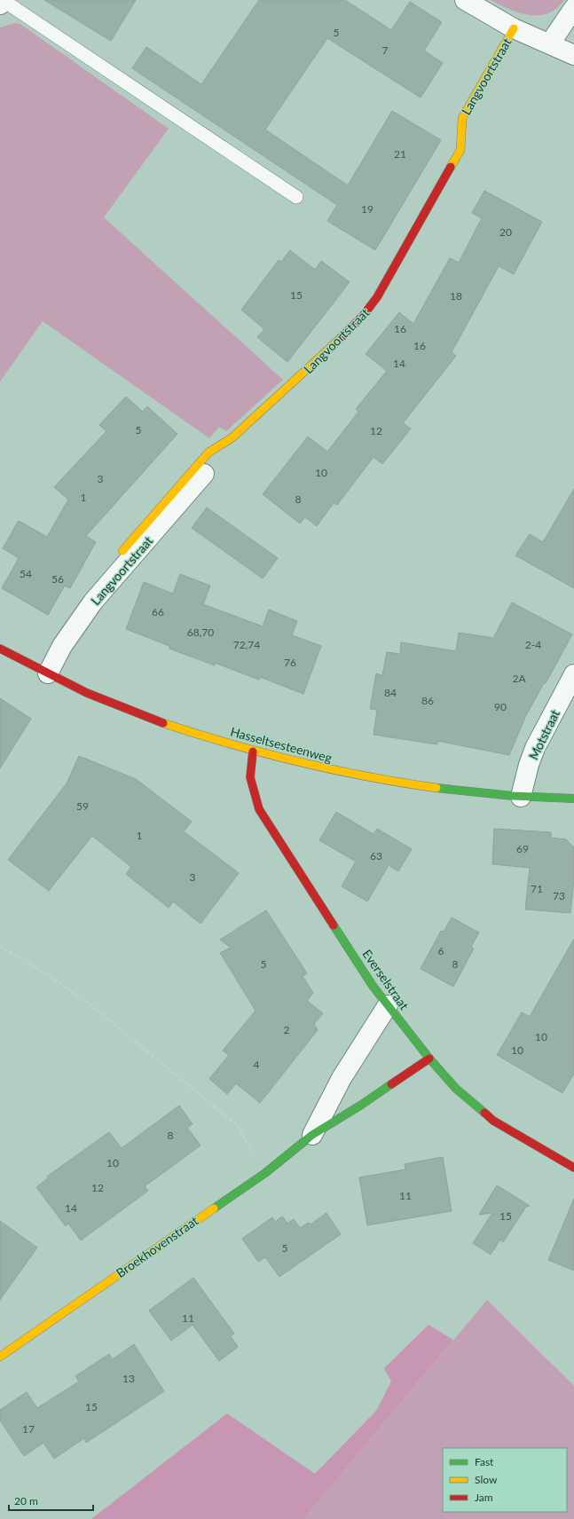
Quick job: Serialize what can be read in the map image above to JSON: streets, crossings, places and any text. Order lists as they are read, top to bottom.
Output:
{
  "streets": {
    "street": [
      "Langvoortstraat",
      "Motstraat",
      "Hasseltsesteenweg",
      "Everselstraat",
      "Broekhovenstraat"
    ]
  },
  "crossings": [
    ["Langvoortstraat", "Hasseltsesteenweg"],
    ["Motstraat", "Hasseltsesteenweg"],
    ["Hasseltsesteenweg", "Everselstraat"],
    ["Everselstraat", "Broekhovenstraat"]
  ],
  "house_numbers": [
    "5",
    "7",
    "21",
    "19",
    "20",
    "15",
    "18",
    "16",
    "16",
    "14",
    "5",
    "12",
    "10",
    "3",
    "1",
    "8",
    "54",
    "56",
    "66",
    "68,70",
    "72,74",
    "2-4",
    "76",
    "2A",
    "84",
    "86",
    "90",
    "59",
    "1",
    "69",
    "63",
    "3",
    "71",
    "73",
    "6",
    "5",
    "8",
    "2",
    "10",
    "10",
    "4",
    "8",
    "10",
    "12",
    "11",
    "14",
    "15",
    "5",
    "11",
    "13",
    "15",
    "17"
  ],
  "legend": ["Fast", "Slow", "Jam"],
  "scale_bar": "20 m"
}
